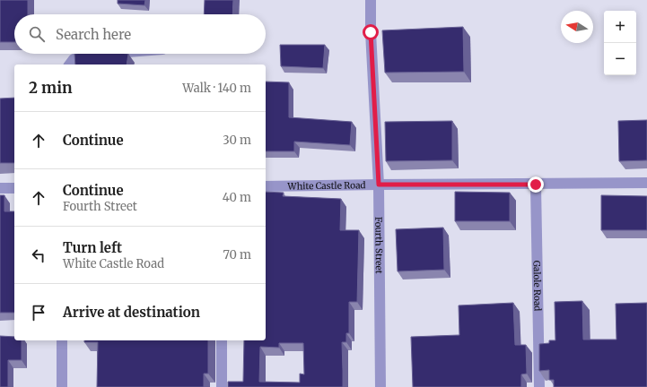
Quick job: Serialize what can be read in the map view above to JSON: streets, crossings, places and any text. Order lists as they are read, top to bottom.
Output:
{
  "streets": {
    "street": ["White Castle Road", "Fourth Street", "Galole Road"]
  },
  "crossings": [
    ["White Castle Road", "Fourth Street"],
    ["White Castle Road", "Galole Road"]
  ],
  "north": "left",
  "page": {
    "map_buttons": ["+", "−"],
    "search": "Search here",
    "heading": ["2 min", "Walk · 140 m"],
    "list": [
      ["Continue", "30 m"],
      ["Continue", "Fourth Street", "40 m"],
      ["Turn left", "White Castle Road", "70 m"],
      "Arrive at destination"
    ]
  }
}
